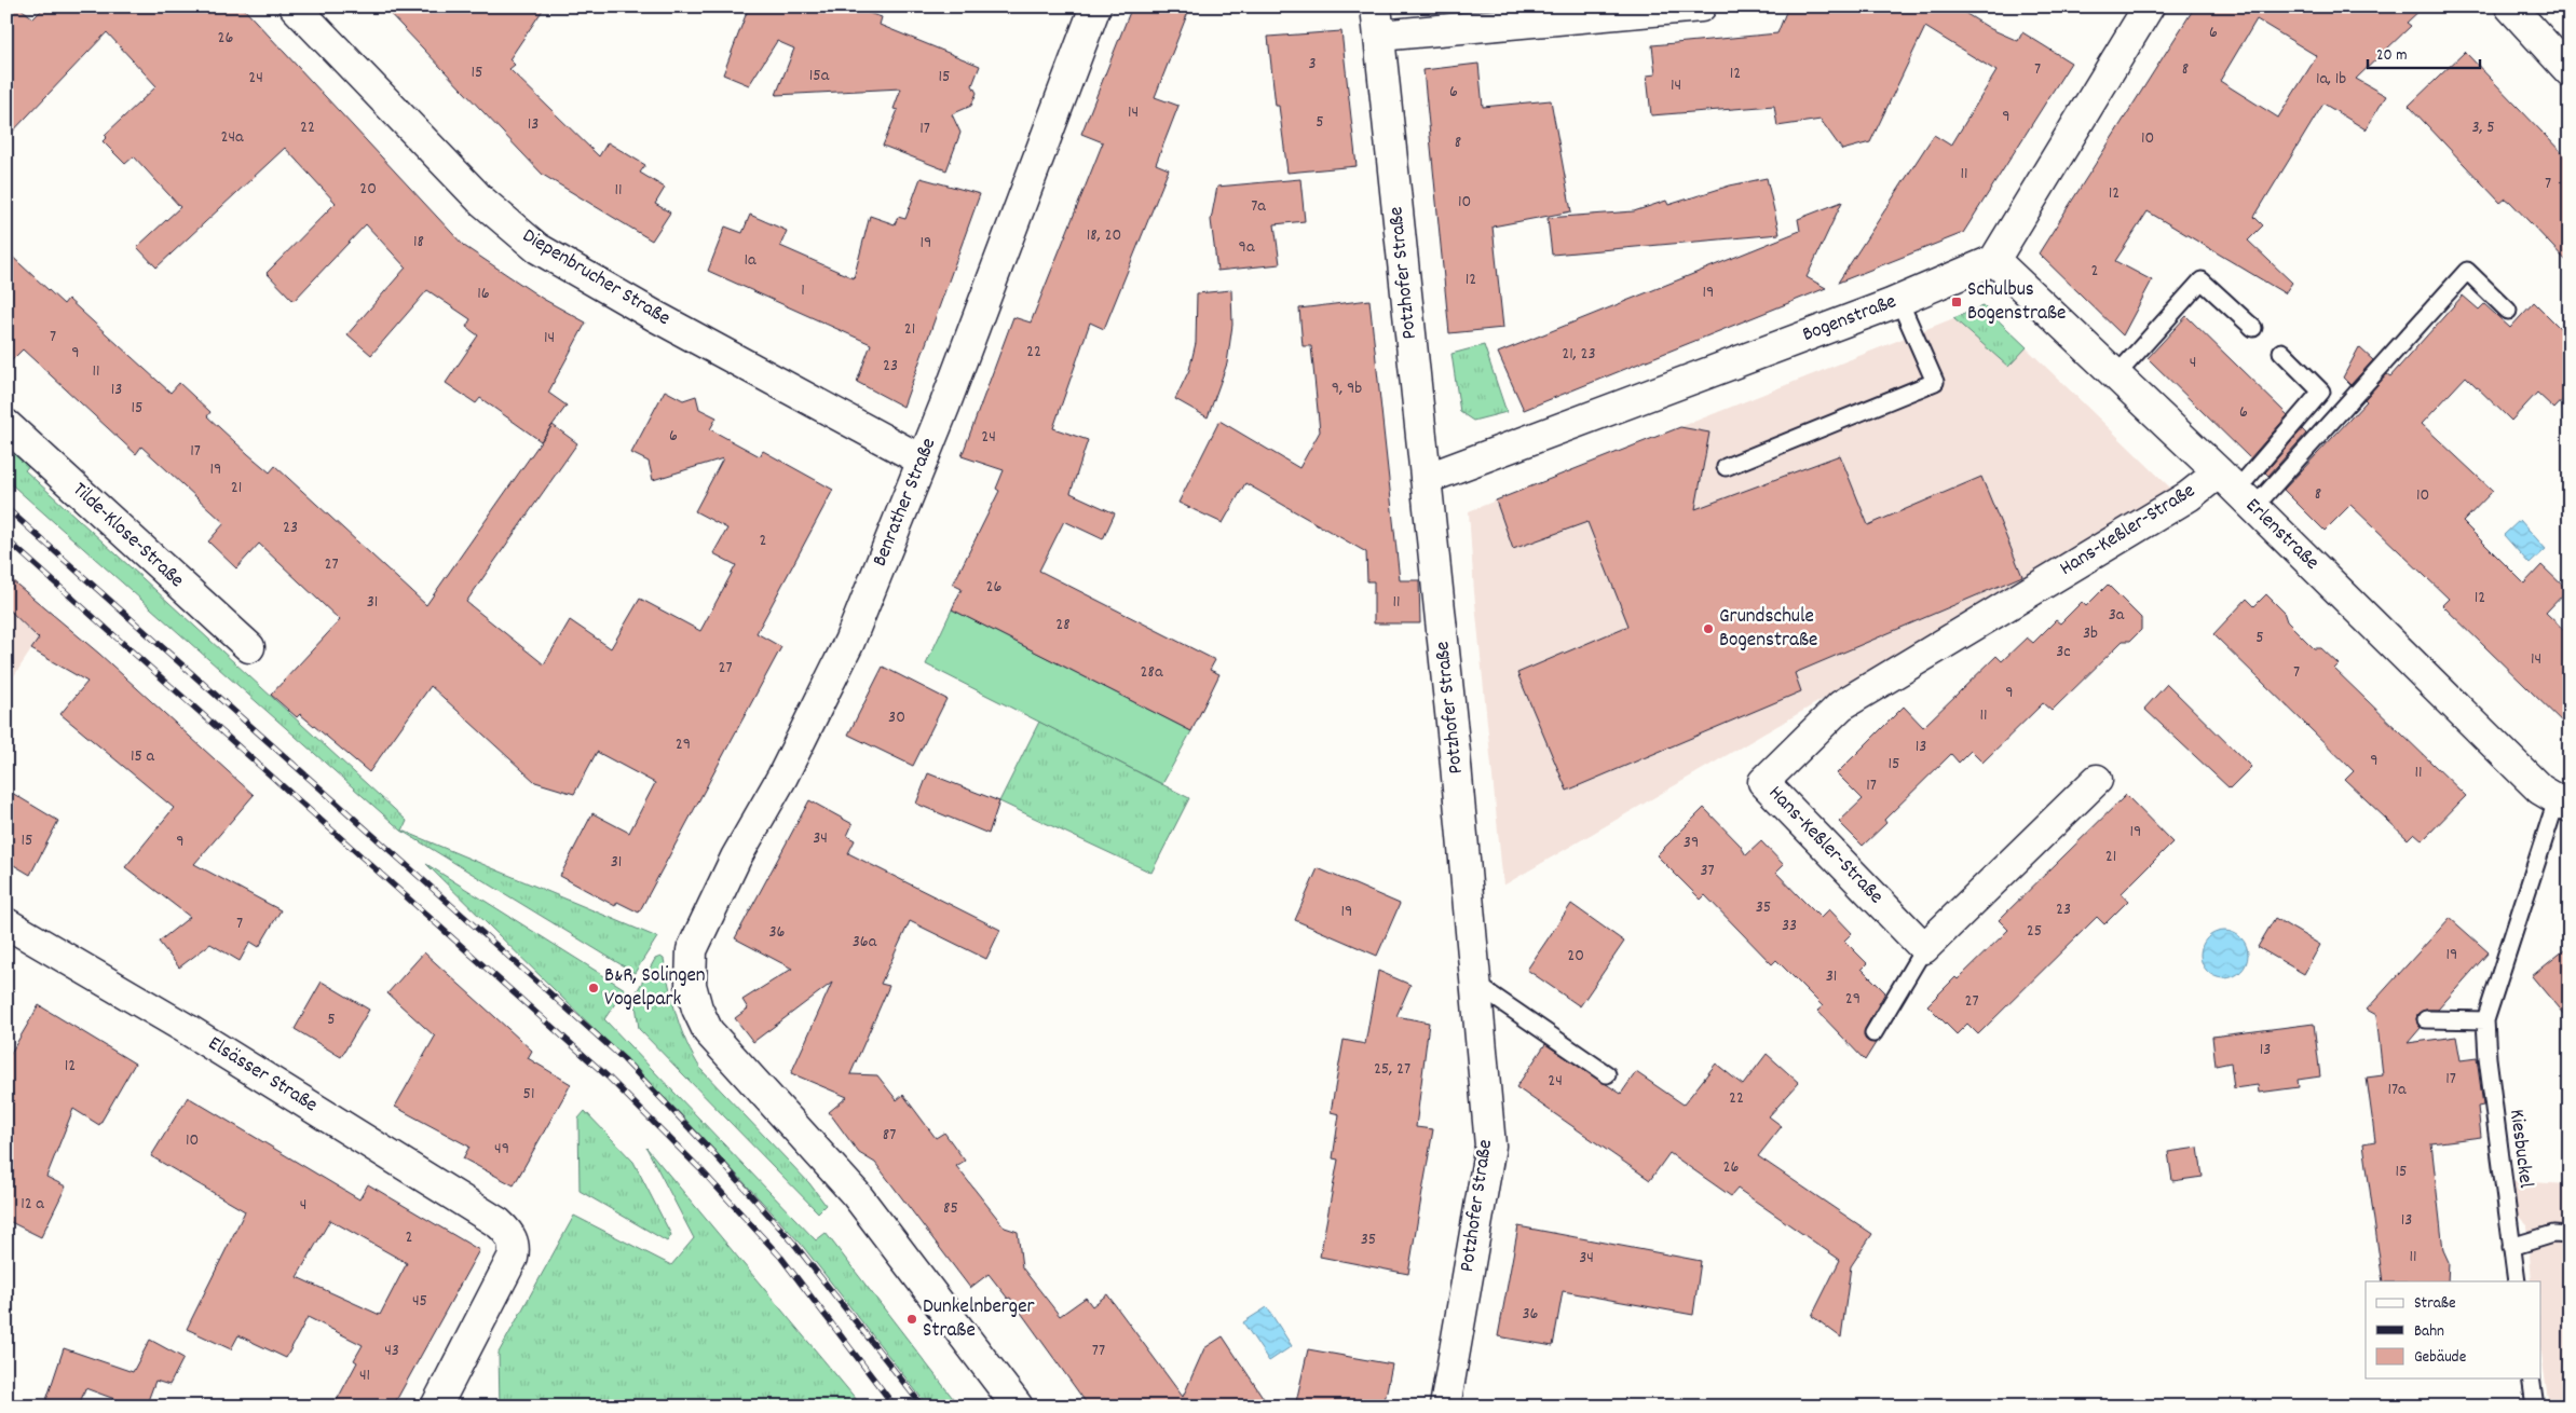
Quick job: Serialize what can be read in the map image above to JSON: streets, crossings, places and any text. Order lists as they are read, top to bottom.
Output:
{
  "streets": {
    "street": [
      "Potzhofer Straße",
      "Diepenbrucher Straße",
      "Bogenstraße",
      "Benrather Straße",
      "Hans-Keßler-Straße",
      "Erlenstraße",
      "Tilde-Klose-Straße",
      "Elsässer Straße"
    ],
    "lane": ["Kiesbuckel"]
  },
  "crossings": [
    ["Potzhofer Straße", "Bogenstraße"],
    ["Diepenbrucher Straße", "Benrather Straße"],
    ["Bogenstraße", "Erlenstraße"],
    ["Hans-Keßler-Straße", "Erlenstraße"],
    ["Erlenstraße", "Kiesbuckel"]
  ],
  "places": {
    "transit": ["Schulbus Bogenstraße"],
    "other": ["Grundschule Bogenstraße", "B&R, Solingen Vogelpark", "Dunkelnberger Straße"]
  },
  "house_numbers": [
    "6",
    "26",
    "3",
    "7",
    "8",
    "15",
    "12",
    "15a",
    "15",
    "24",
    "1a, 1b",
    "14",
    "6",
    "14",
    "9",
    "5",
    "13",
    "22",
    "3, 5",
    "17",
    "24a",
    "10",
    "8",
    "11",
    "7",
    "20",
    "11",
    "12",
    "10",
    "7a",
    "18, 20",
    "18",
    "19",
    "9a",
    "1a",
    "2",
    "12",
    "1",
    "19",
    "16",
    "21",
    "7",
    "14",
    "22",
    "9",
    "21, 23",
    "4",
    "23",
    "11",
    "9, 9b",
    "13",
    "15",
    "6",
    "6",
    "24",
    "17",
    "19",
    "21",
    "8",
    "10",
    "23",
    "2",
    "27",
    "26",
    "12",
    "31",
    "11",
    "3a",
    "28",
    "3b",
    "5",
    "3c",
    "14",
    "27",
    "28a",
    "7",
    "9",
    "11",
    "30",
    "29",
    "13",
    "15 a",
    "9",
    "15",
    "11",
    "17",
    "19",
    "34",
    "15",
    "9",
    "39",
    "21",
    "31",
    "37",
    "35",
    "23",
    "19",
    "7",
    "33",
    "25",
    "36",
    "36a",
    "19",
    "20",
    "31",
    "29",
    "27",
    "5",
    "13",
    "12",
    "25, 27",
    "17",
    "24",
    "17a",
    "51",
    "22",
    "87",
    "10",
    "49",
    "26",
    "15",
    "12 a",
    "4",
    "85",
    "13",
    "2",
    "35",
    "11",
    "34",
    "45",
    "36",
    "43",
    "77",
    "41"
  ],
  "legend": ["Straße", "Bahn", "Gebäude"],
  "scale_bar": "20 m"
}
